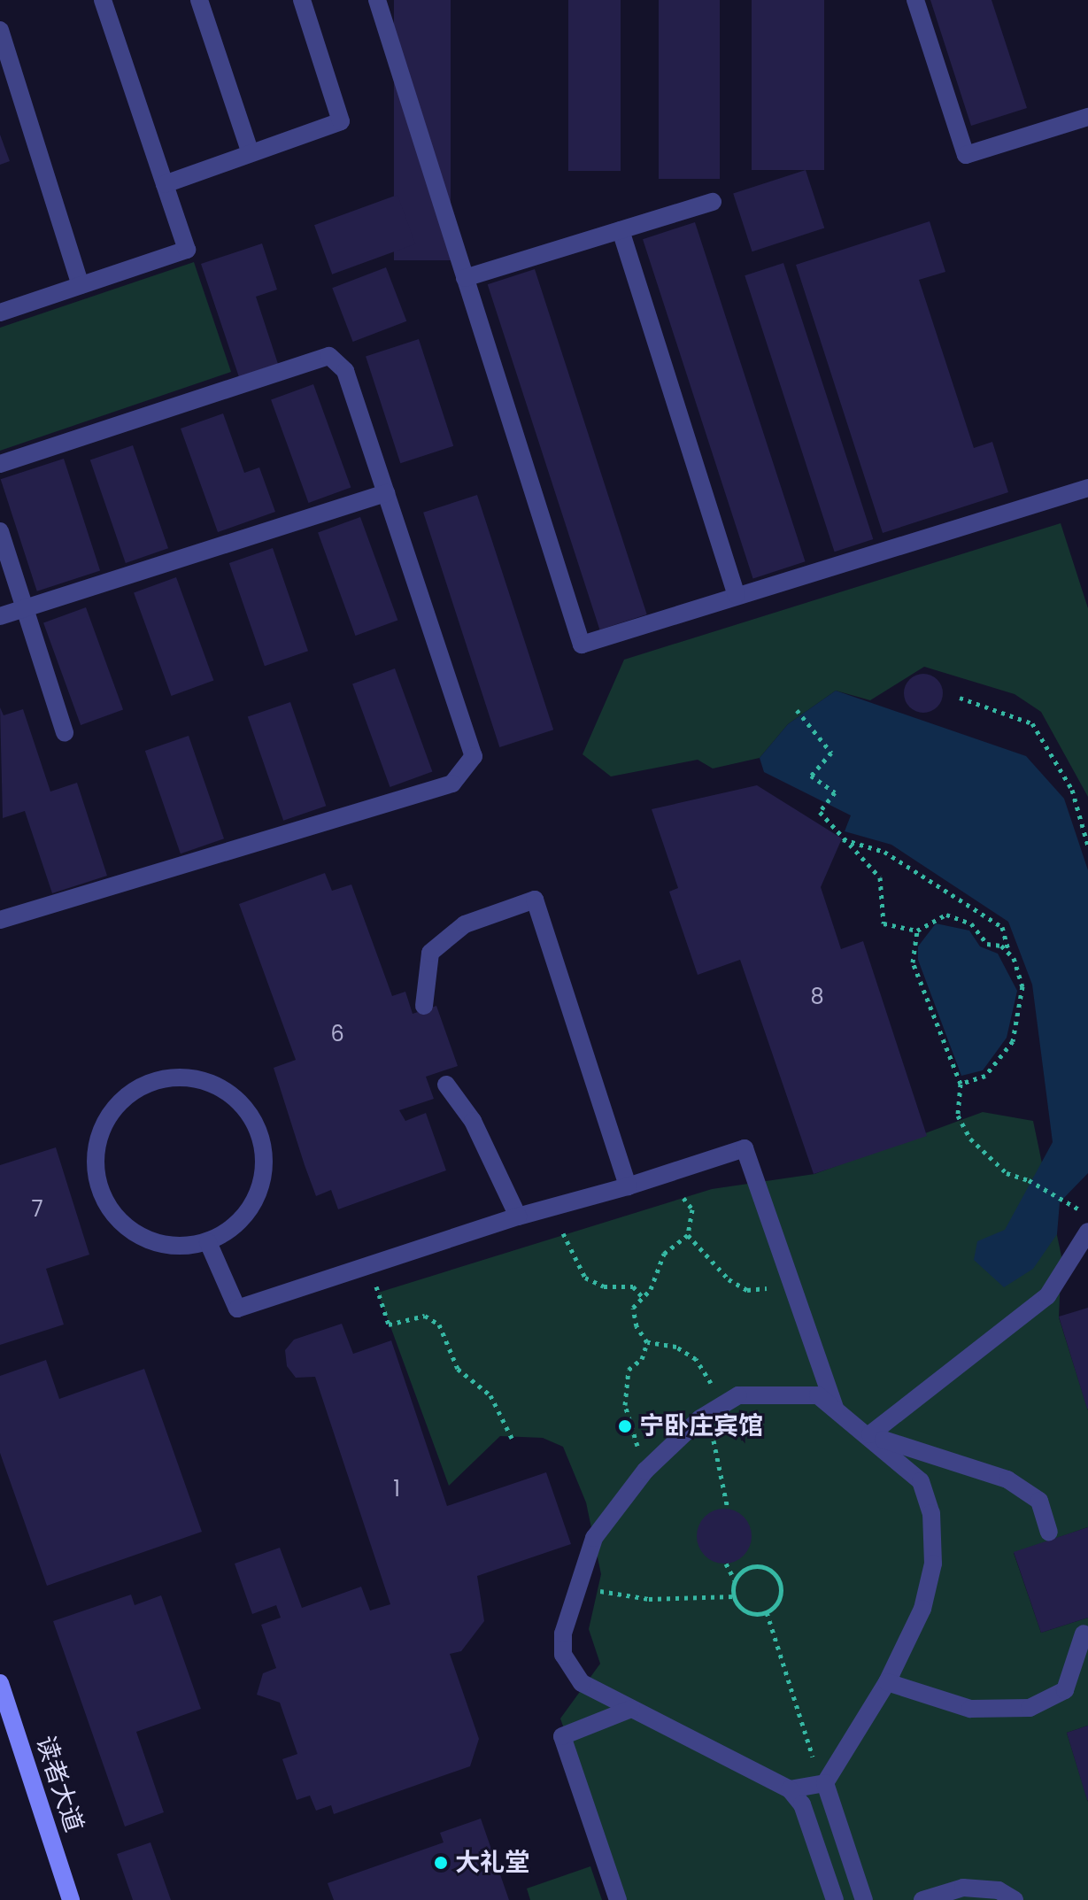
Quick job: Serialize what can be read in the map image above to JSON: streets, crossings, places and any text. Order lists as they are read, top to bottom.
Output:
{
  "streets": {
    "main road": ["读者大道"]
  },
  "places": ["宁卧庄宾馆", "大礼堂"],
  "house_numbers": [
    "8",
    "6",
    "7",
    "1"
  ]
}
